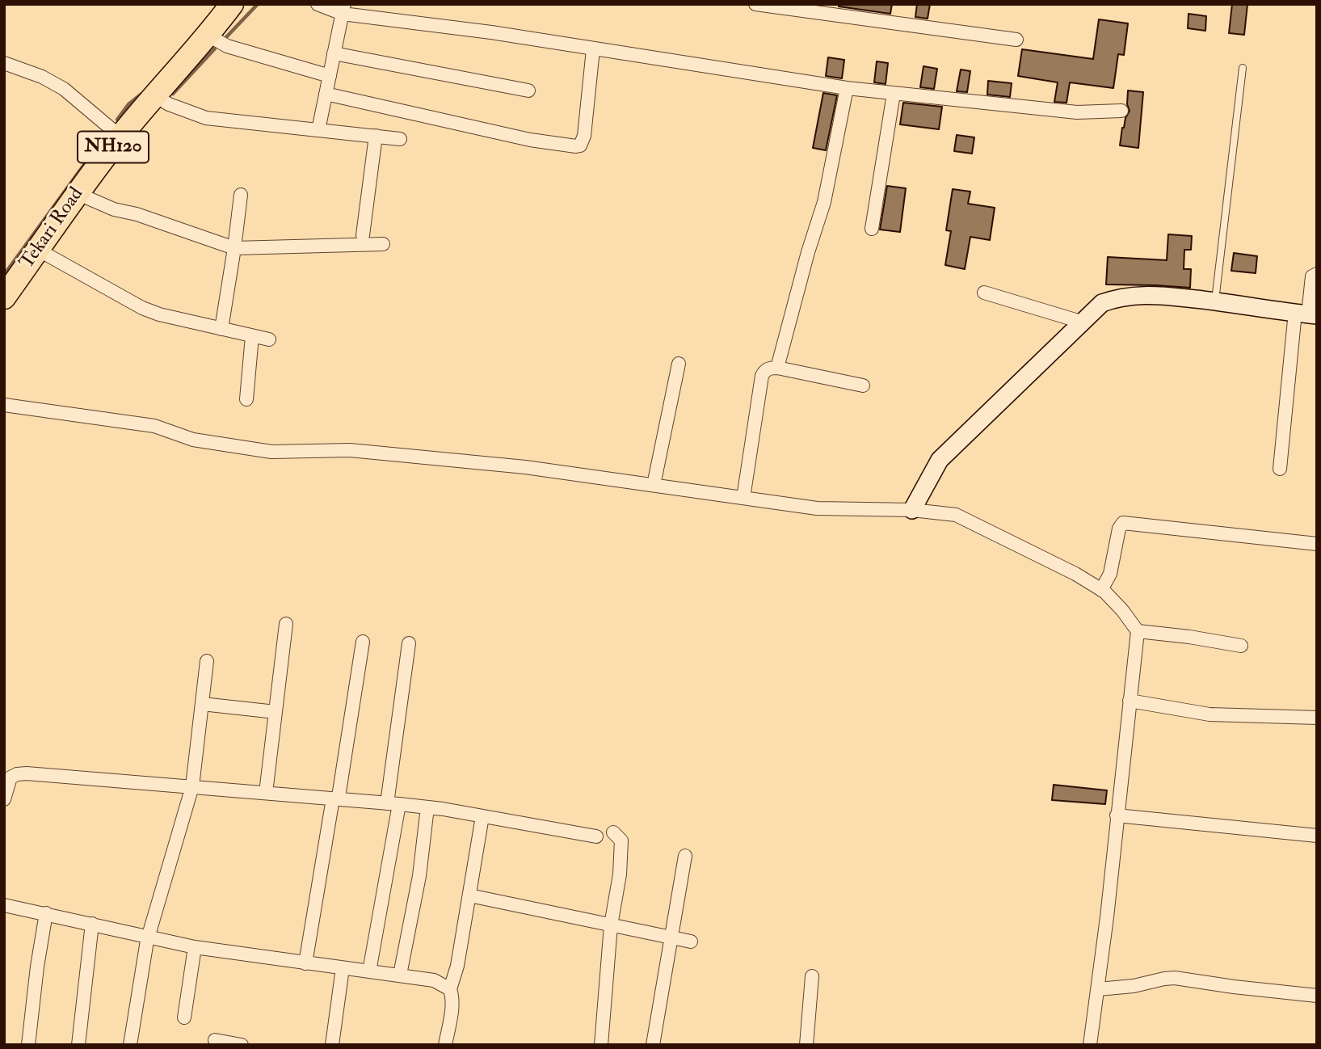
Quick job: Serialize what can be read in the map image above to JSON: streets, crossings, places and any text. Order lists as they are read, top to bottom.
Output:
{
  "streets": {
    "highway": ["NH120", "Tekari Road"]
  }
}
